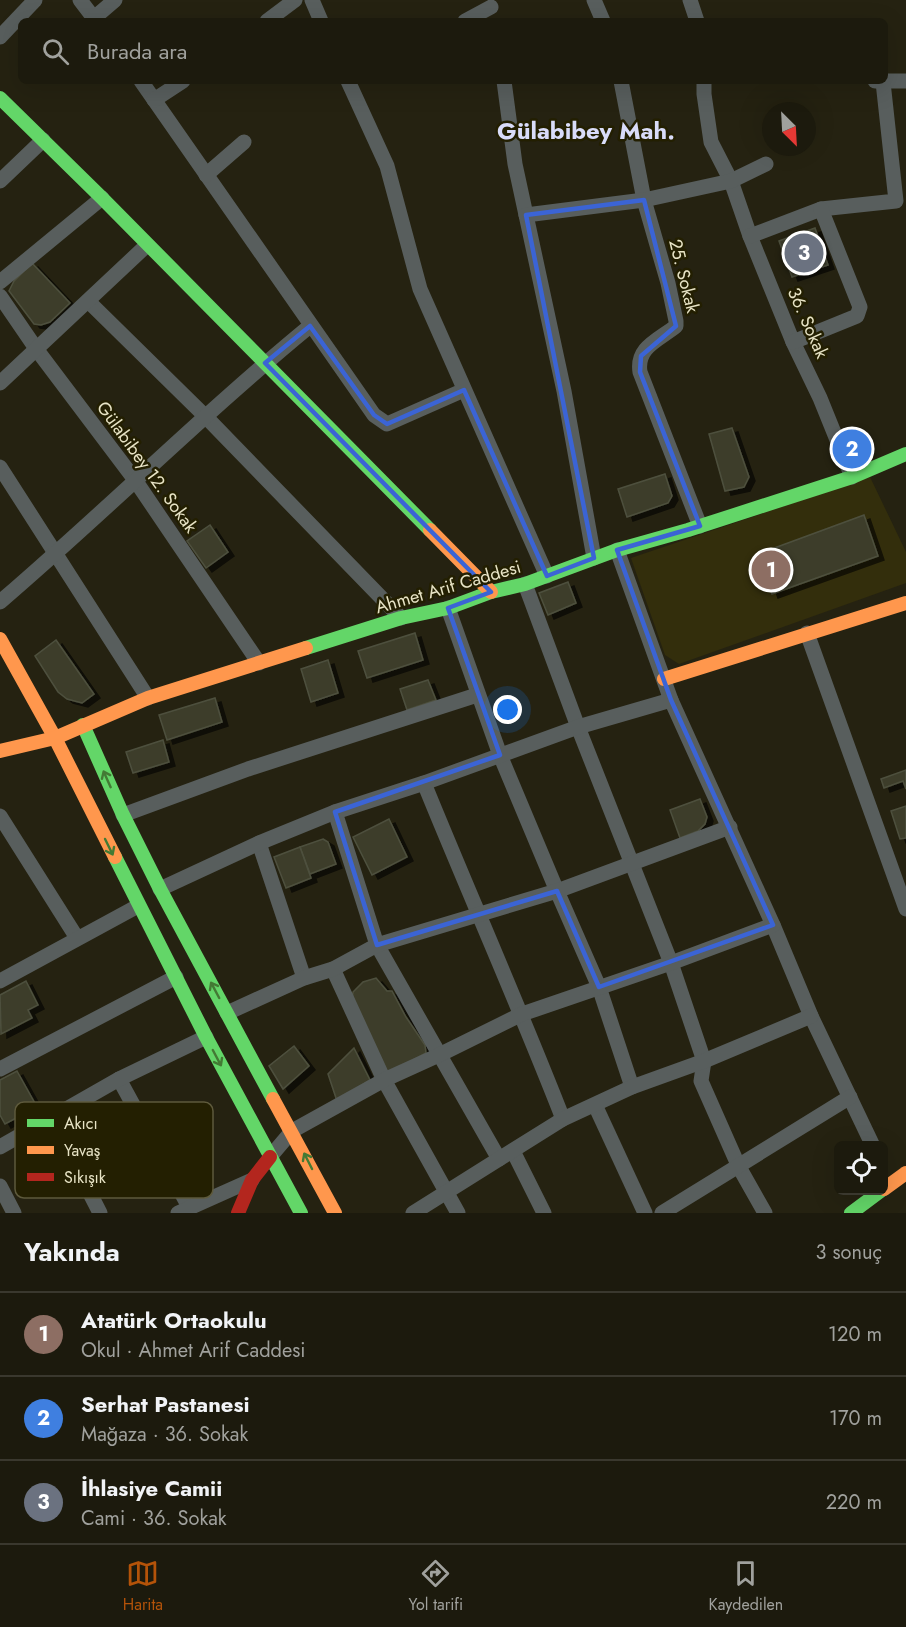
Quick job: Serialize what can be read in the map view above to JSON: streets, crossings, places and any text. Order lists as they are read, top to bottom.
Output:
{
  "streets": {
    "street": [
      "25. Sokak",
      "36. Sokak",
      "Gülabibey 12. Sokak",
      "Ahmet Arif Caddesi"
    ]
  },
  "crossings": [
    ["25. Sokak", "Ahmet Arif Caddesi"],
    ["36. Sokak", "Ahmet Arif Caddesi"],
    ["Gülabibey 12. Sokak", "Ahmet Arif Caddesi"]
  ],
  "districts": ["Gülabibey Mah."],
  "legend": ["Akıcı", "Yavaş", "Sıkışık"],
  "north": "bottom right",
  "page": {
    "search": "Burada ara",
    "pins": ["3", "2", "1"],
    "heading": ["Yakında", "3 sonuç"],
    "list": [
      {
        "mark": "1",
        "name": "Atatürk Ortaokulu",
        "note": "Okul · Ahmet Arif Caddesi",
        "value": "120 m"
      },
      {
        "mark": "2",
        "name": "Serhat Pastanesi",
        "note": "Mağaza · 36. Sokak",
        "value": "170 m"
      },
      {
        "mark": "3",
        "name": "İhlasiye Camii",
        "note": "Cami · 36. Sokak",
        "value": "220 m"
      }
    ],
    "nav": ["Harita", "Yol tarifi", "Kaydedilen"]
  }
}
